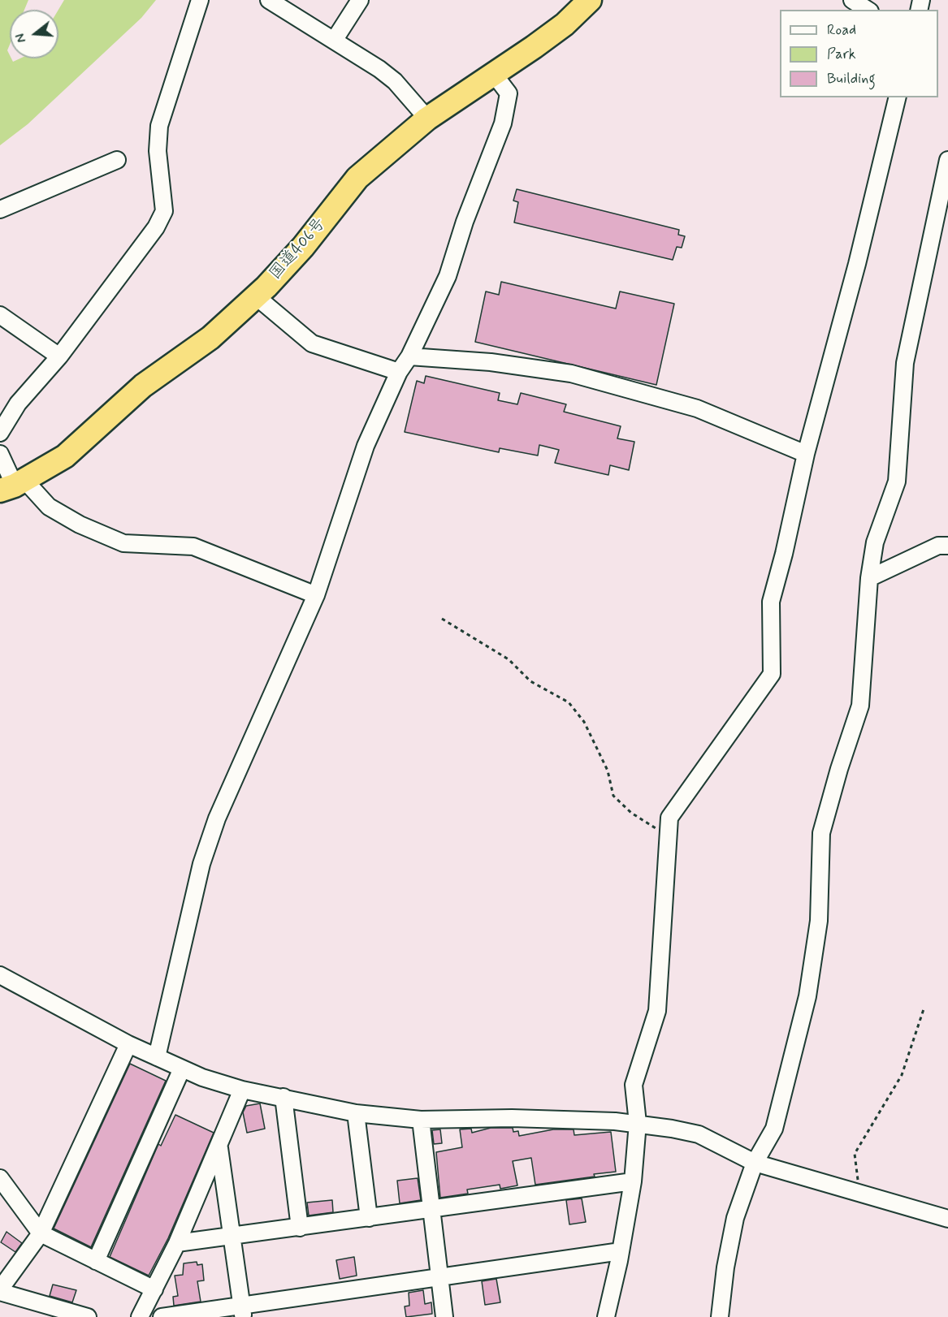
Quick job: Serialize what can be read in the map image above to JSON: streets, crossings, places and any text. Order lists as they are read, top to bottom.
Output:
{
  "streets": {
    "highway": ["国道406号"]
  },
  "legend": ["Road", "Park", "Building"],
  "north": "left"
}
